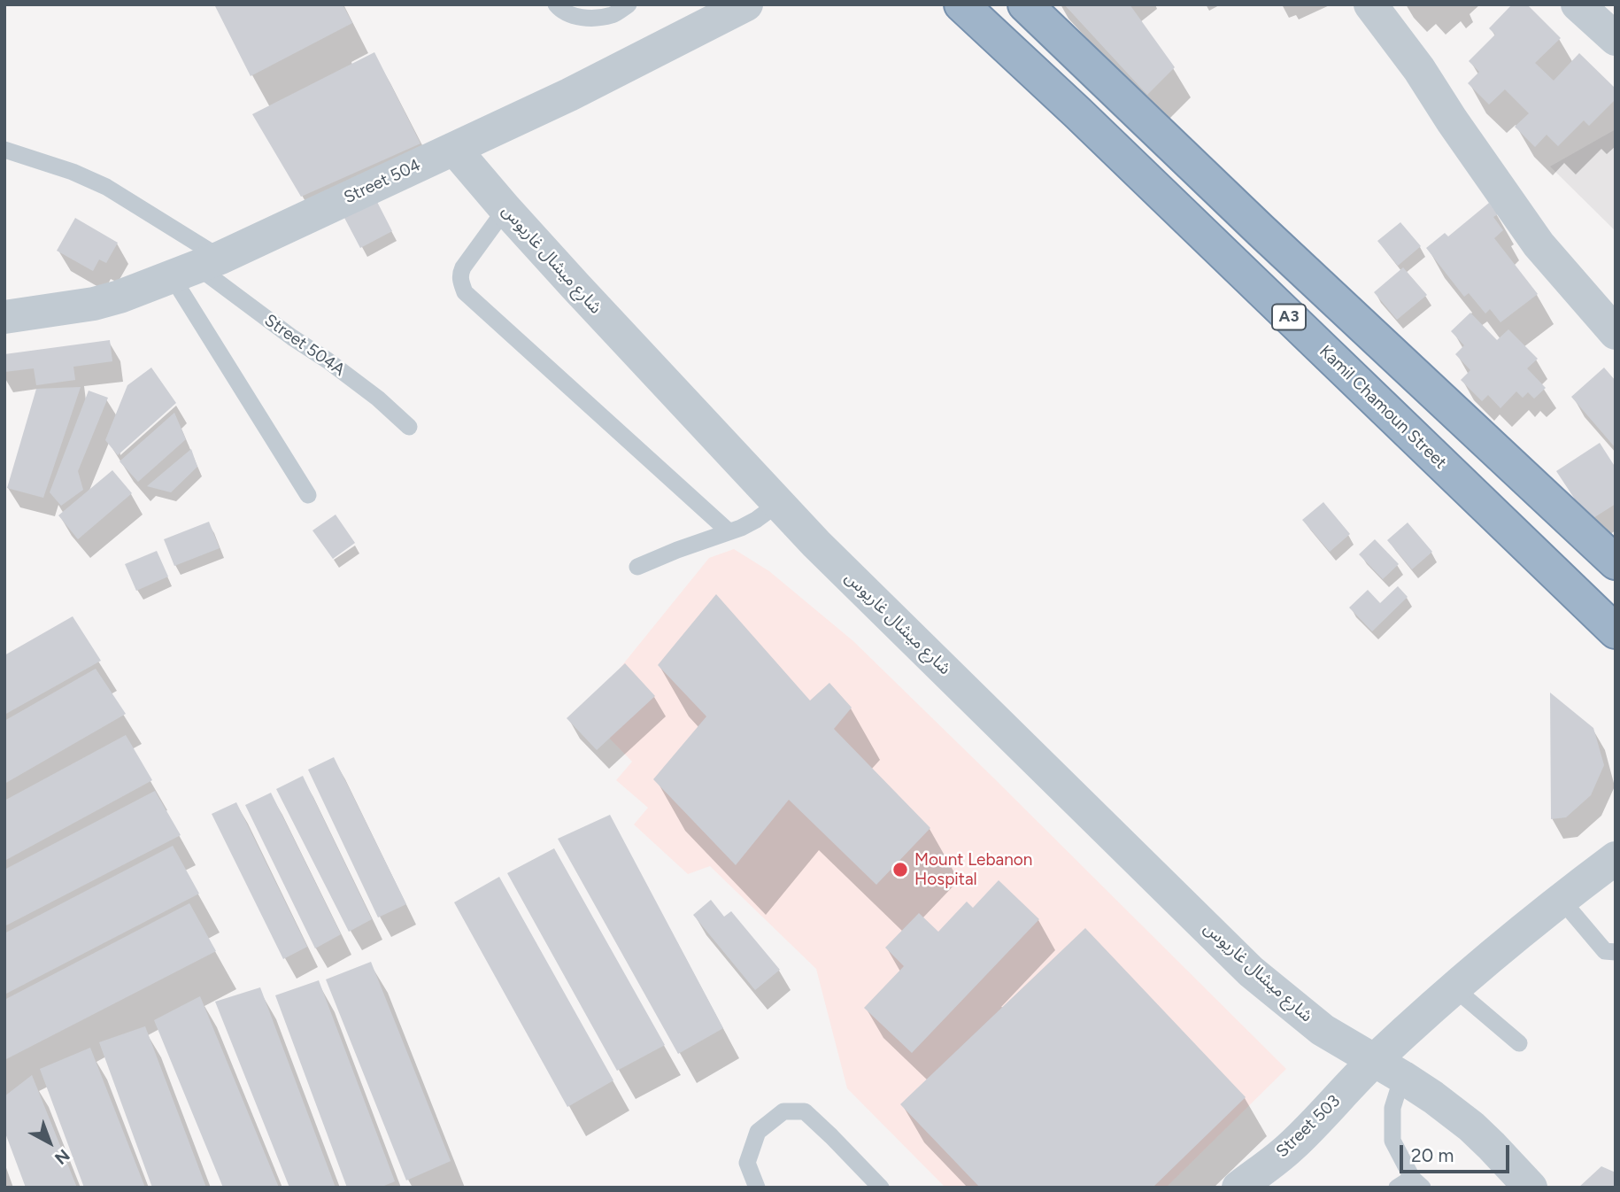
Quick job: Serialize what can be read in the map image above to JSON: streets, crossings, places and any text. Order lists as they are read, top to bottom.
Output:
{
  "streets": {
    "highway": ["A3", "Kamil Chamoun Street"],
    "street": ["Street 504", "شارع ميشال غاريوس", "Street 503"],
    "lane": ["Street 504A"]
  },
  "crossings": [
    ["Street 504", "شارع ميشال غاريوس"],
    ["Street 504", "Street 504A"],
    ["شارع ميشال غاريوس", "Street 503"]
  ],
  "places": ["Mount Lebanon Hospital"],
  "scale_bar": "20 m",
  "north": "bottom right"
}
